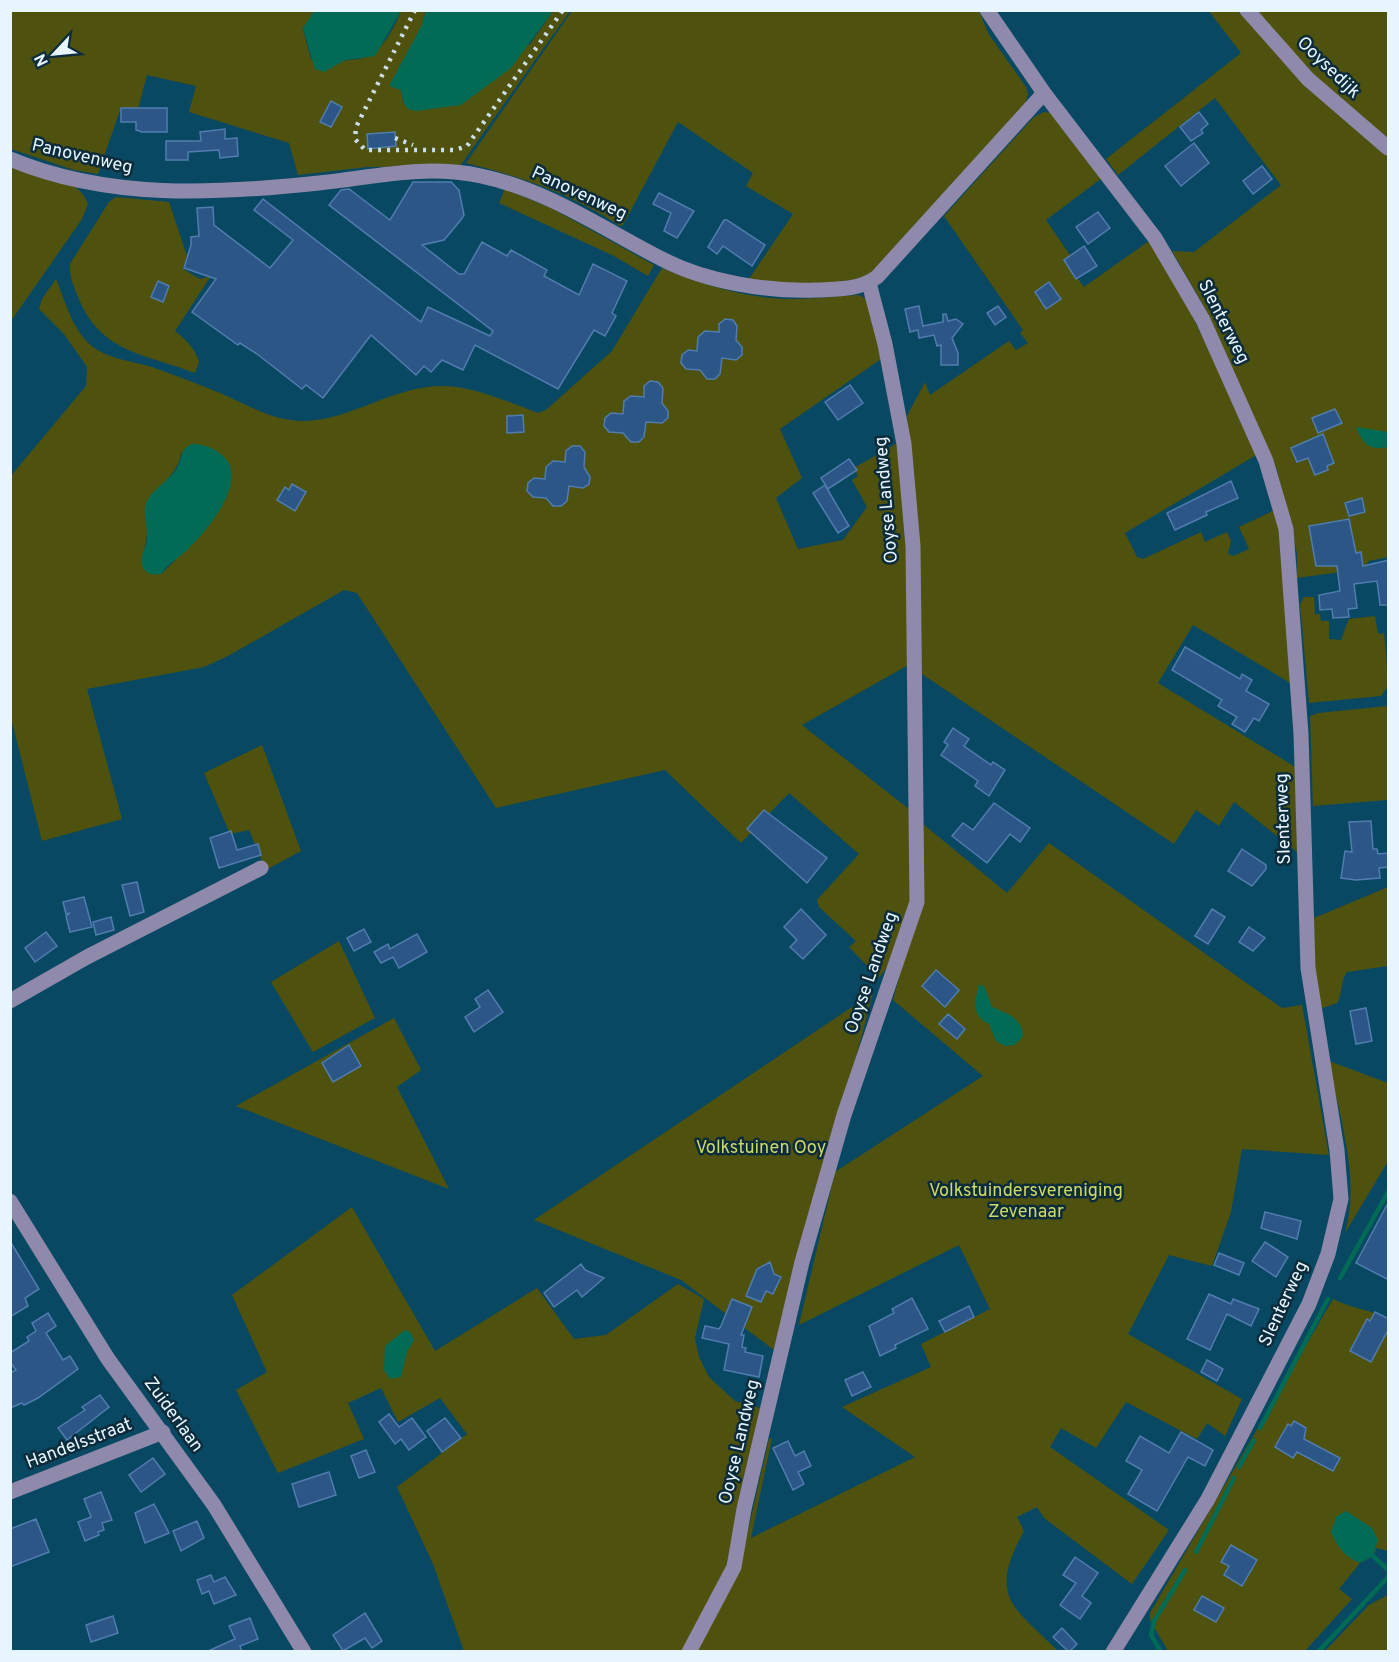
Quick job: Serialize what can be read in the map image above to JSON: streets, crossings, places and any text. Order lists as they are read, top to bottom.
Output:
{
  "streets": {
    "street": [
      "Ooysedijk",
      "Panovenweg",
      "Slenterweg",
      "Ooyse Landweg",
      "Zuiderlaan",
      "Handelsstraat"
    ]
  },
  "crossings": [
    ["Panovenweg", "Ooyse Landweg"],
    ["Zuiderlaan", "Handelsstraat"]
  ],
  "parks": ["Volkstuinen Ooy", "Volkstuindersvereniging Zevenaar"],
  "north": "bottom left"
}
